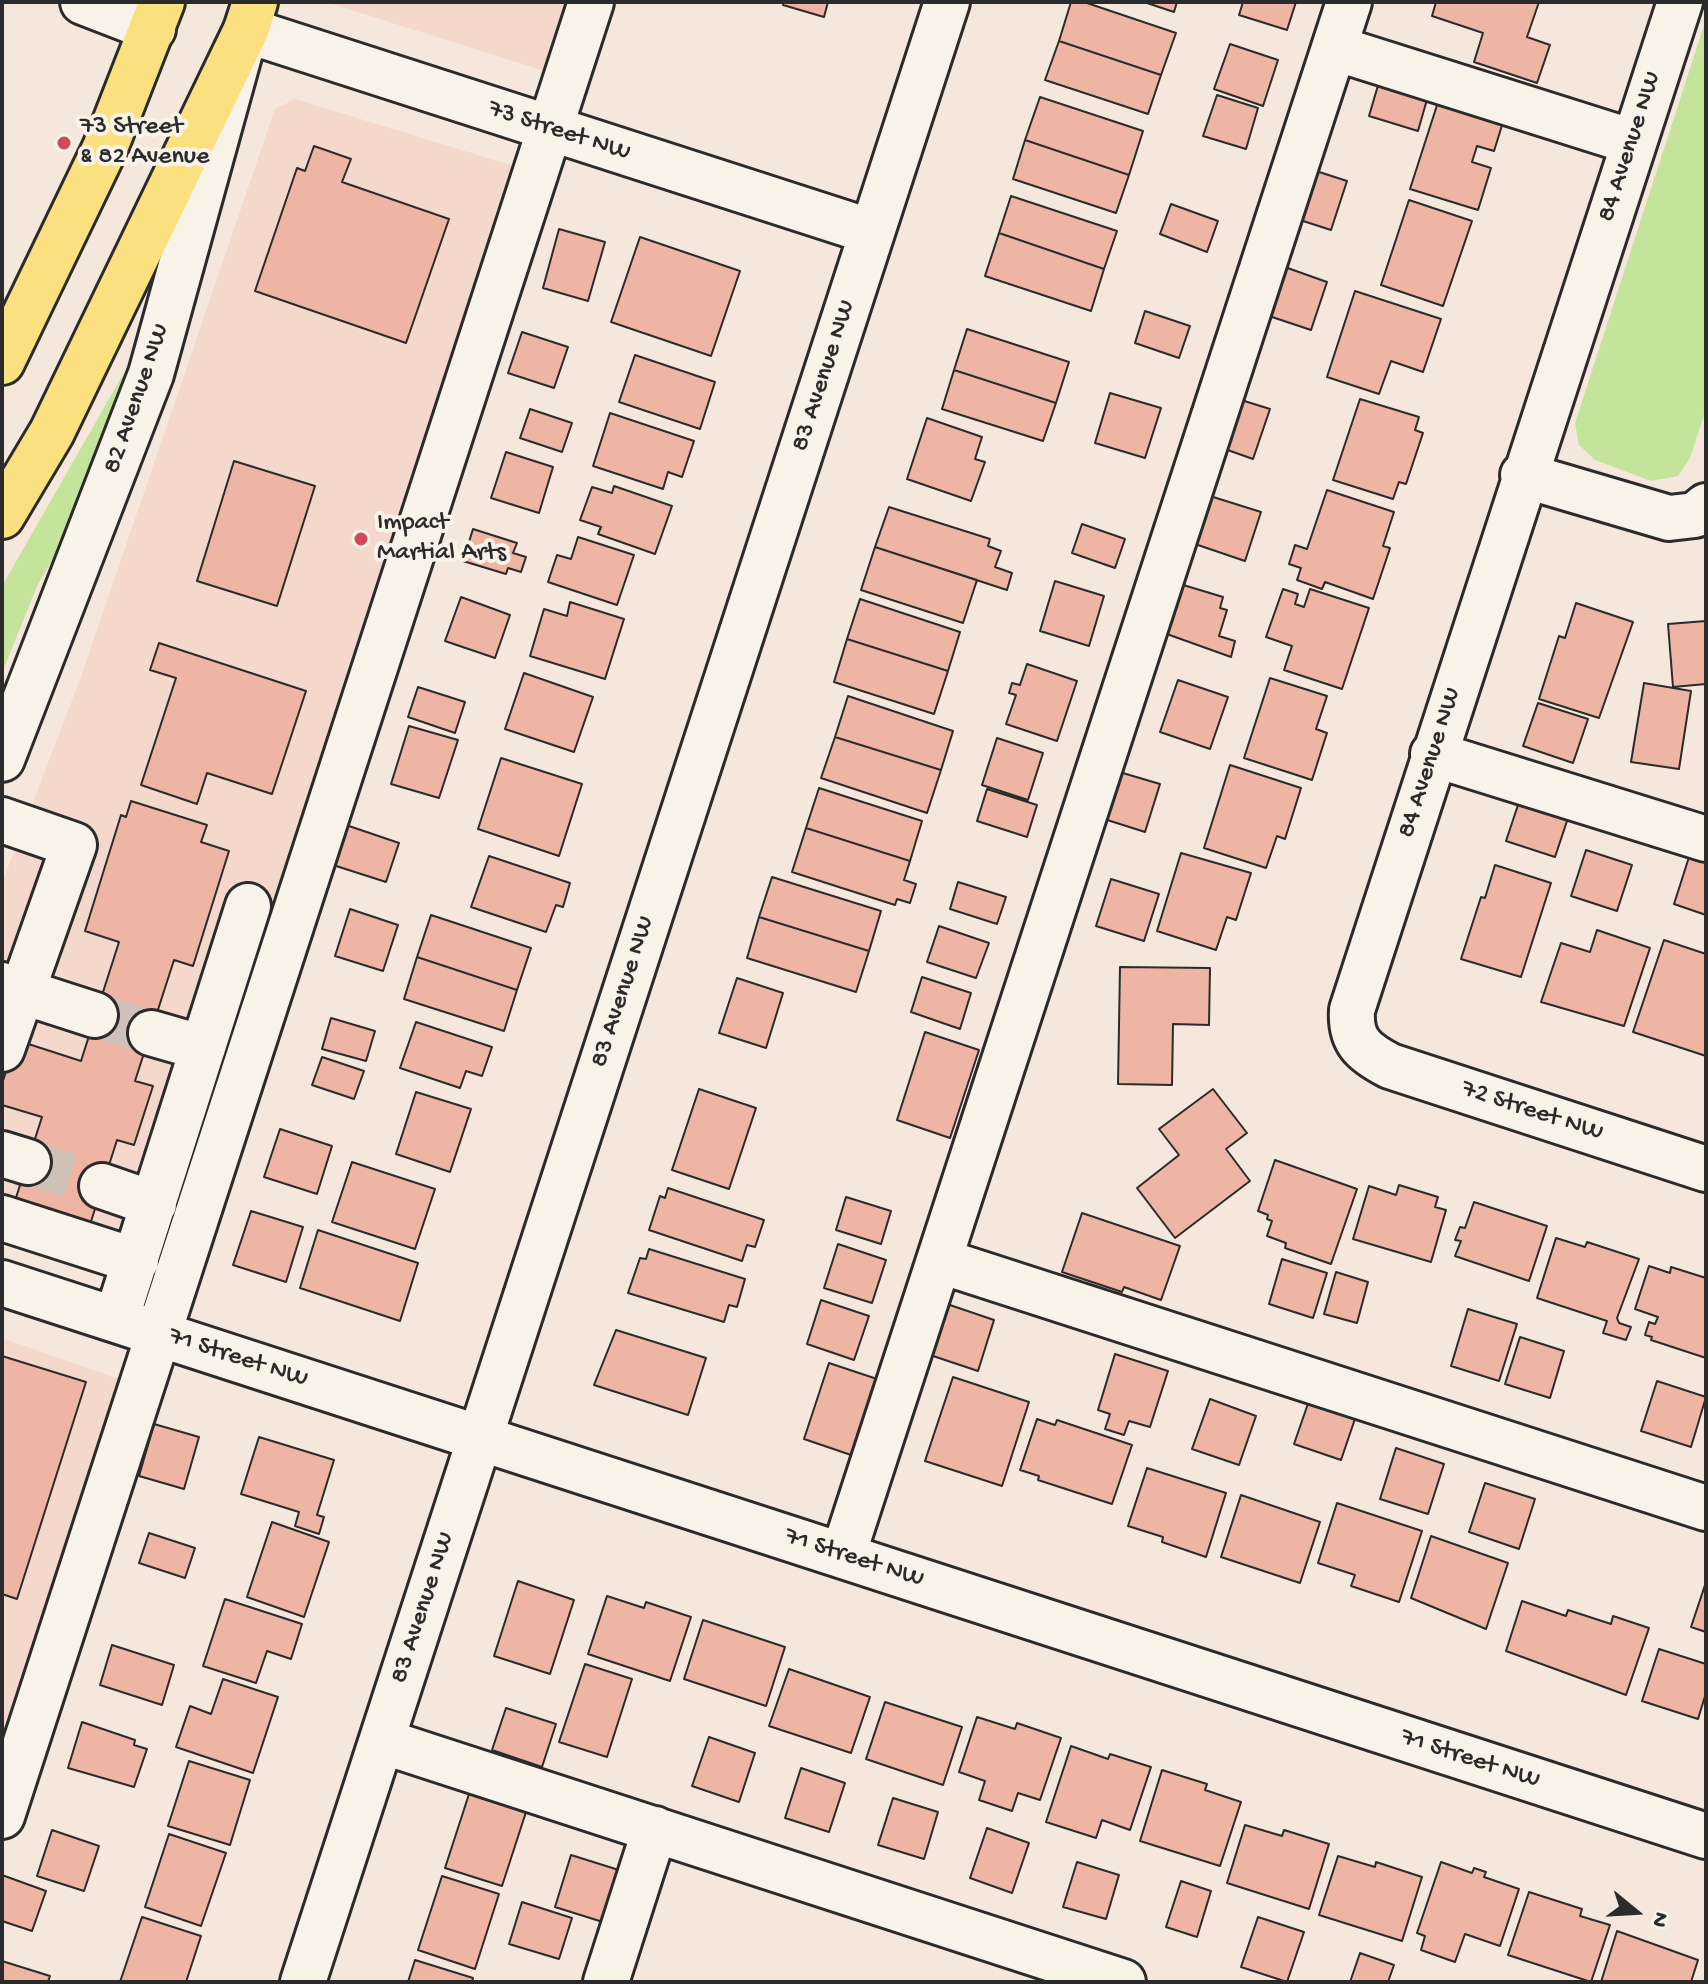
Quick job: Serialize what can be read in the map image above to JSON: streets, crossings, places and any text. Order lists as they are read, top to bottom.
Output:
{
  "streets": {
    "main road": ["82 Avenue NW"],
    "street": [
      "73 Street NW",
      "84 Avenue NW",
      "83 Avenue NW",
      "72 Street NW",
      "71 Street NW"
    ]
  },
  "crossings": [
    ["73 Street NW", "83 Avenue NW"],
    ["73 Street NW", "82 Avenue NW"],
    ["84 Avenue NW", "72 Street NW"],
    ["83 Avenue NW", "71 Street NW"]
  ],
  "places": ["73 Street & 82 Avenue", "Impact Martial Arts"],
  "north": "right"
}
